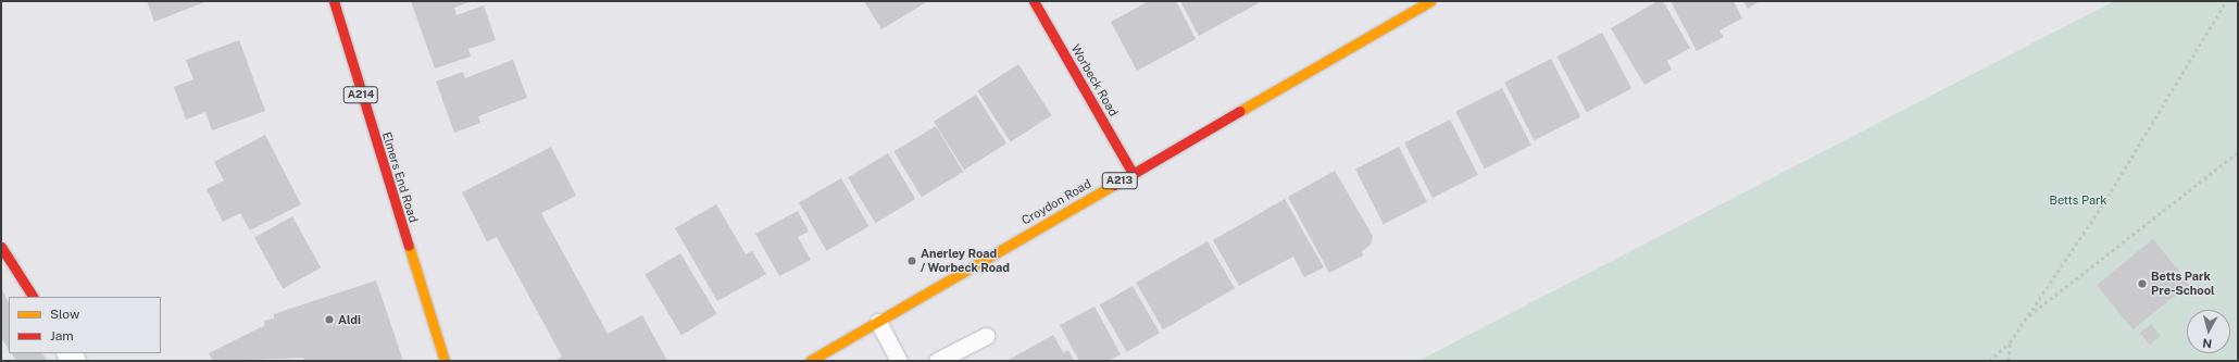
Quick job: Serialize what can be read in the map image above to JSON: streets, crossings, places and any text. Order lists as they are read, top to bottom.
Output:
{
  "streets": {
    "main road": [
      "Worbeck Road",
      "A214",
      "Elmers End Road",
      "A213",
      "Croydon Road"
    ]
  },
  "crossings": [
    ["Worbeck Road", "Croydon Road"]
  ],
  "parks": ["Betts Park"],
  "places": ["Anerley Road / Worbeck Road", "Betts Park Pre-School", "Aldi"],
  "legend": ["Slow", "Jam"],
  "north": "bottom"
}
